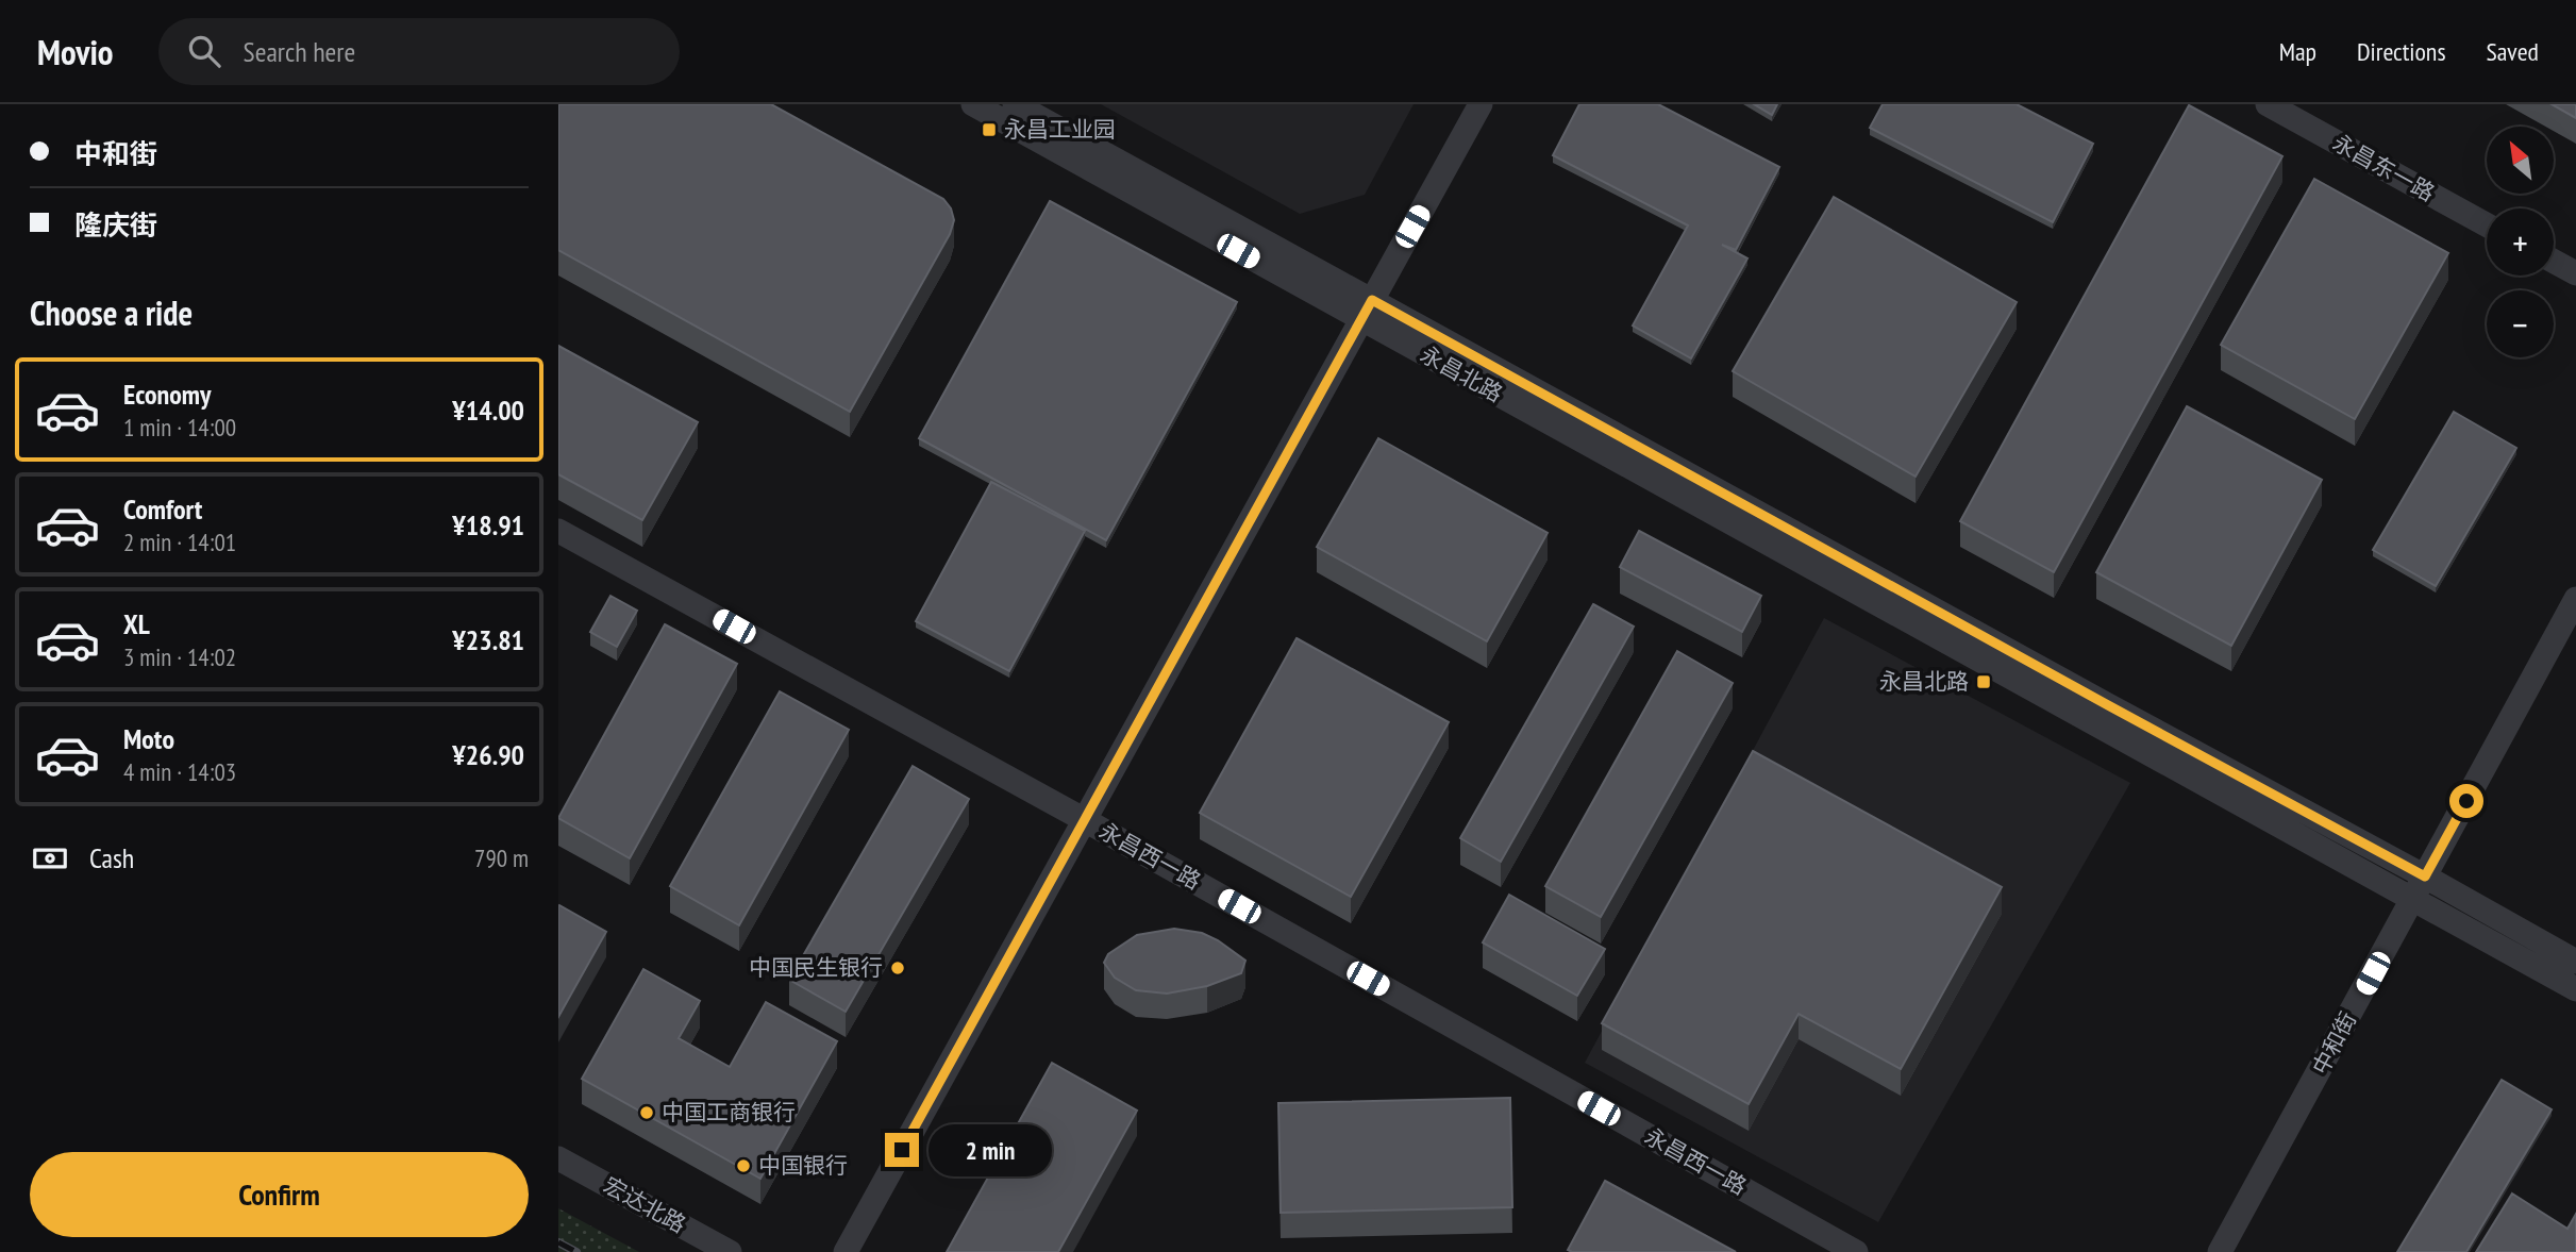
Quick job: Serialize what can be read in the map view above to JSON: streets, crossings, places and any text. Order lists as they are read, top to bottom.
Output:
{
  "streets": {
    "street": [
      "永昌东一路",
      "永昌北路",
      "永昌西一路",
      "中和街",
      "宏达北路"
    ]
  },
  "crossings": [
    ["永昌北路", "中和街"]
  ],
  "places": {
    "transit": ["永昌工业园", "永昌北路"],
    "other": ["中国民生银行", "中国工商银行", "中国银行"]
  },
  "north": "top left",
  "page": {
    "header": "Movio",
    "search": "Search here",
    "nav": ["Map", "Directions", "Saved"],
    "banner": ["中和街", "隆庆街"],
    "map_buttons": ["+", "−"],
    "heading": "Choose a ride",
    "list": [
      {
        "name": "Economy",
        "note": "1 min · 14:00",
        "value": "¥14.00"
      },
      {
        "name": "Comfort",
        "note": "2 min · 14:01",
        "value": "¥18.91"
      },
      {
        "name": "XL",
        "note": "3 min · 14:02",
        "value": "¥23.81"
      },
      {
        "name": "Moto",
        "note": "4 min · 14:03",
        "value": "¥26.90"
      }
    ],
    "pay": ["Cash", "790 m"],
    "bubble": "2 min",
    "buttons": "Confirm"
  }
}
